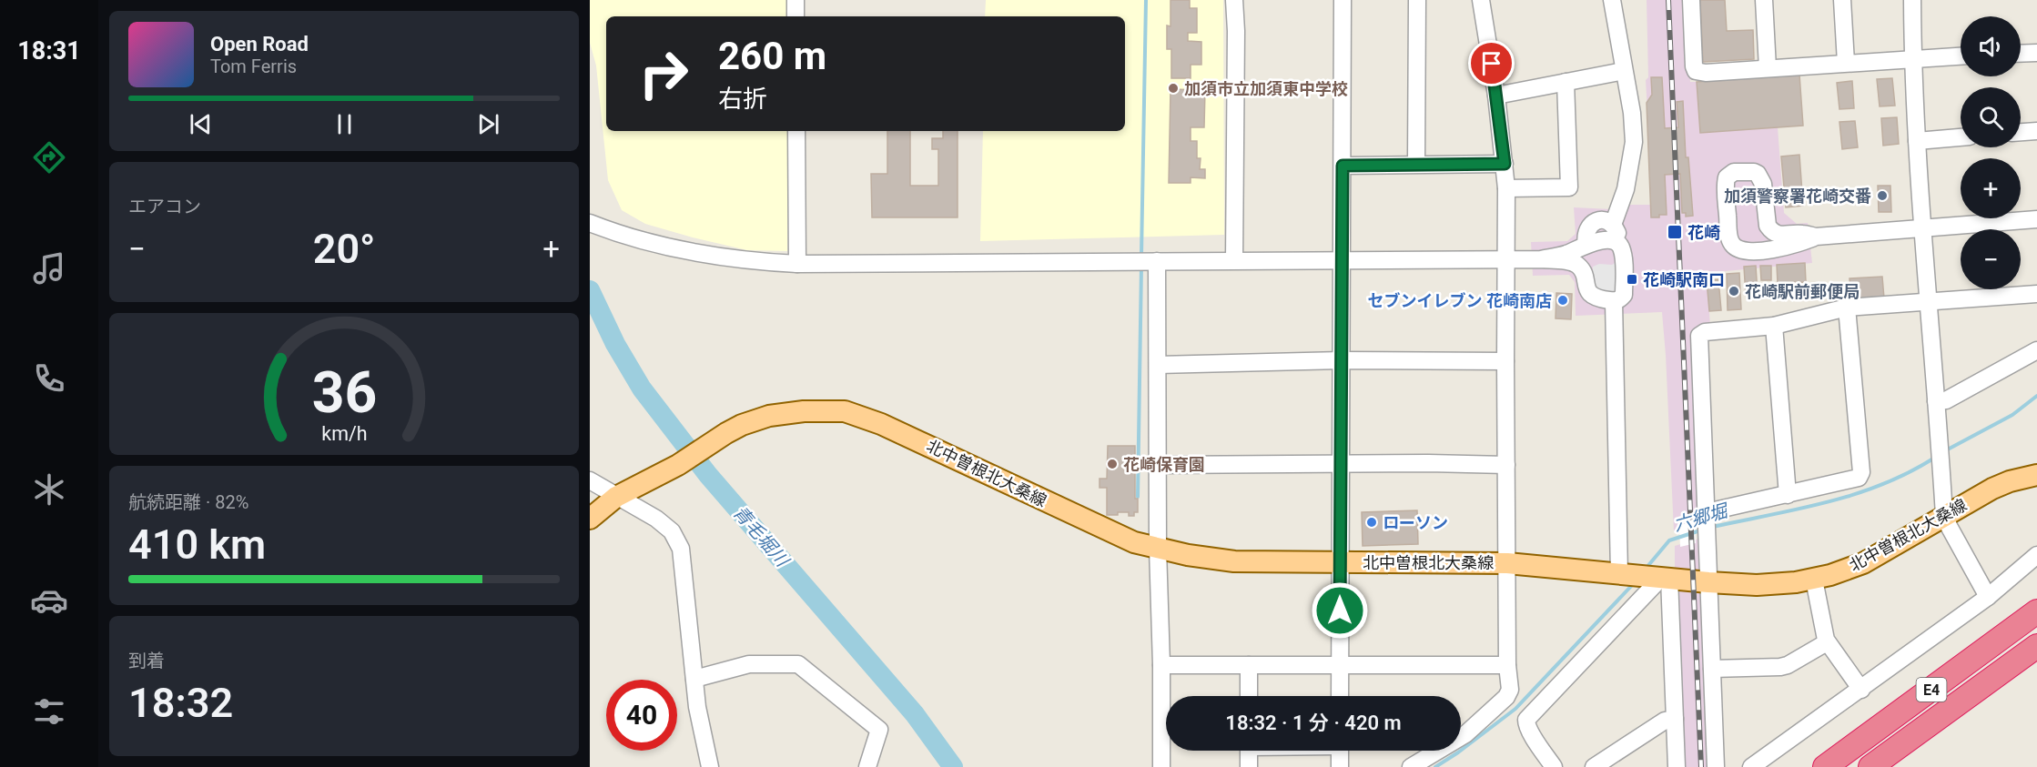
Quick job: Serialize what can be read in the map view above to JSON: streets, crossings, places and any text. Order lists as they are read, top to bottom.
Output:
{
  "streets": {
    "highway": ["E4"],
    "main road": ["北中曽根北大桑線"]
  },
  "water": ["六郷堀", "青毛堀川"],
  "places": {
    "other": [
      "加須市立加須東中学校",
      "加須警察署花崎交番",
      "花崎駅前郵便局",
      "セブンイレブン 花崎南店",
      "花崎保育園",
      "ローソン"
    ],
    "transit": ["花崎", "花崎駅南口"]
  },
  "page": {
    "tabs": "18:31",
    "map_buttons": ["+", "−"],
    "turn": ["260 m", "右折"],
    "song": ["Open Road", "Tom Ferris"],
    "tile": [
      "エアコン",
      ["航続距離 · 82%", "410 km"],
      ["到着", "18:32"]
    ],
    "heat": ["−", "20°", "+"],
    "limit": "40",
    "trip": "18:32 · 1 分 · 420 m",
    "gauge": ["36", "km/h"]
  }
}
